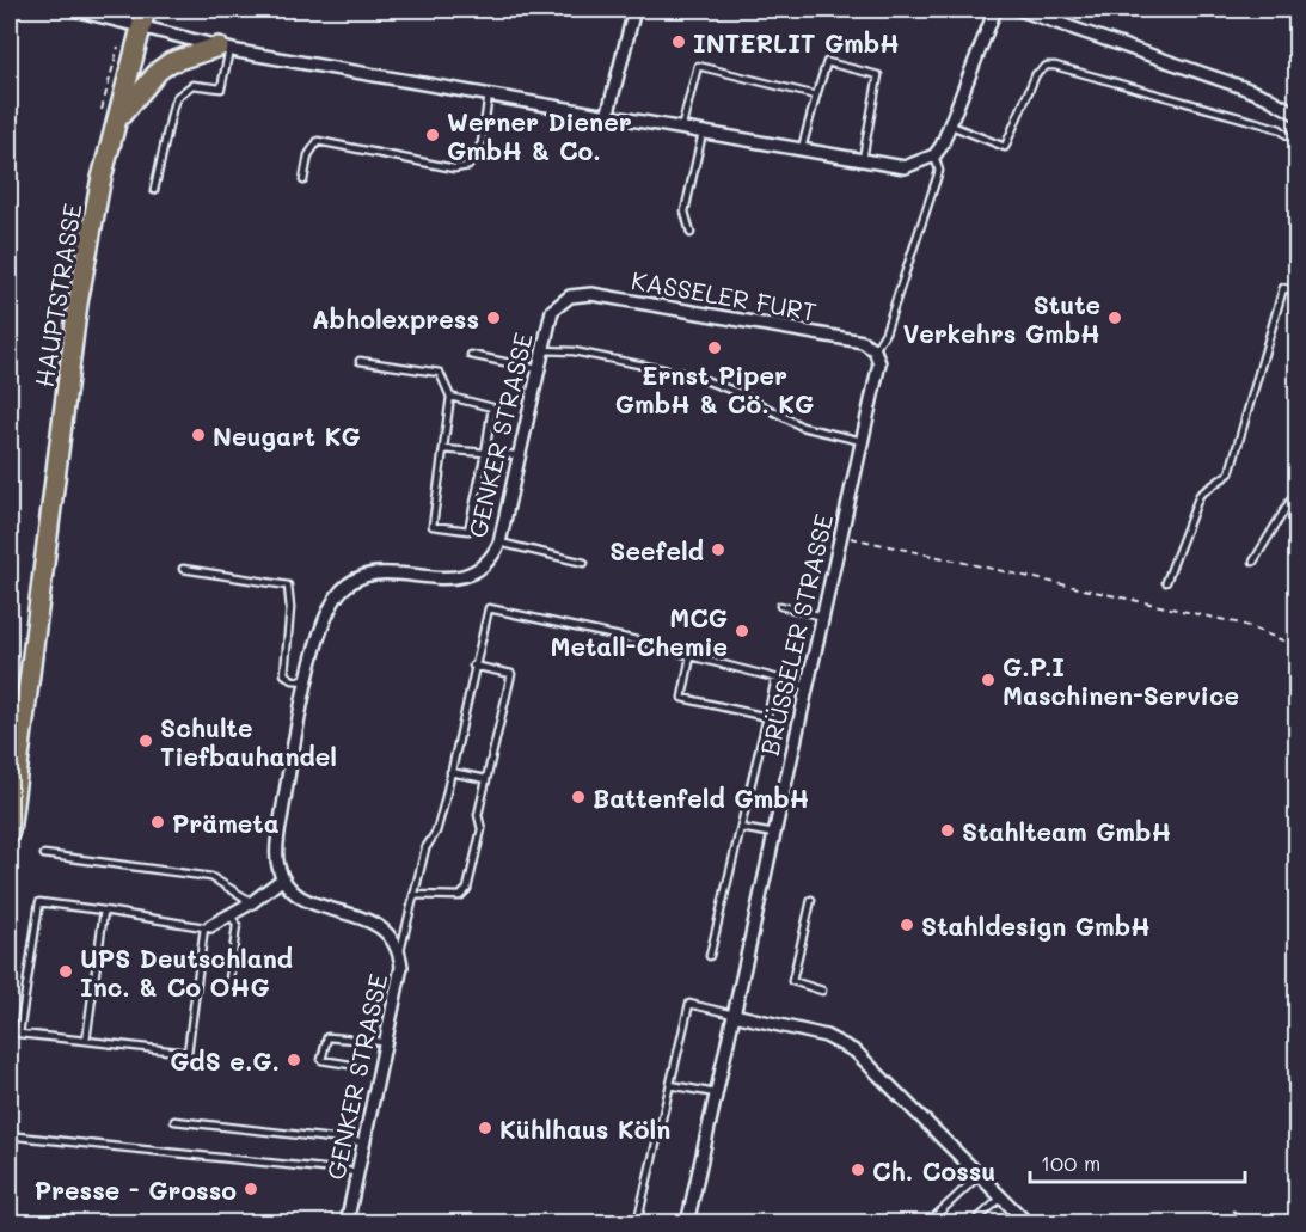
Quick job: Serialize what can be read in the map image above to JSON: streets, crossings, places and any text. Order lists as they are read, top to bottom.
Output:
{
  "streets": {
    "main road": ["HAUPTSTRASSE"],
    "street": ["KASSELER FURT", "GENKER STRASSE", "BRÜSSELER STRASSE"]
  },
  "crossings": [
    ["KASSELER FURT", "GENKER STRASSE"],
    ["KASSELER FURT", "BRÜSSELER STRASSE"]
  ],
  "places": [
    "INTERLIT GmbH",
    "Werner Diener GmbH & Co.",
    "Abholexpress",
    "Stute Verkehrs GmbH",
    "Ernst Piper GmbH & Cö. KG",
    "Neugart KG",
    "Seefeld",
    "MCG Metall-Chemie",
    "G.P.I Maschinen-Service",
    "Schulte Tiefbauhandel",
    "Battenfeld GmbH",
    "Prämeta",
    "Stahlteam GmbH",
    "Stahldesign GmbH",
    "UPS Deutschland Inc. & Co OHG",
    "GdS e.G.",
    "Kühlhaus Köln",
    "Ch. Cossu",
    "Presse - Grosso"
  ],
  "scale_bar": "100 m"
}
